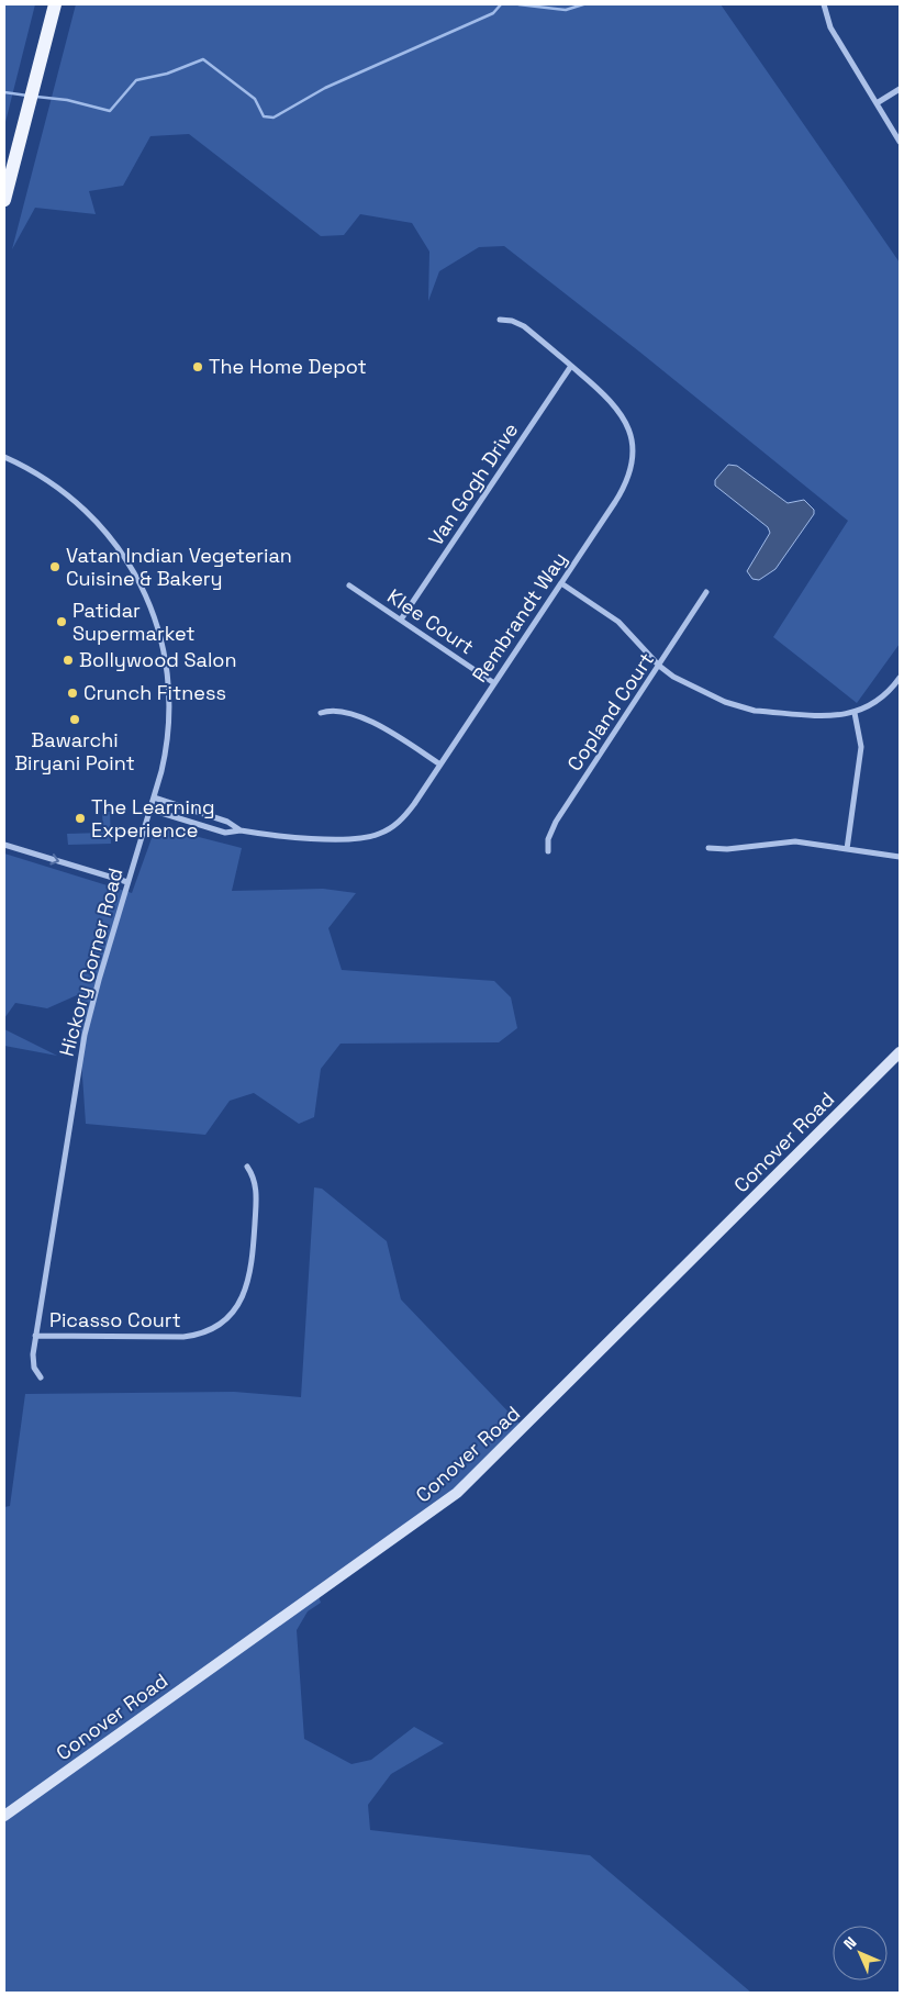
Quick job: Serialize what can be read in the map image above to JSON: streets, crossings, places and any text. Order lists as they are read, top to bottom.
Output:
{
  "streets": {
    "street": [
      "Van Gogh Drive",
      "Rembrandt Way",
      "Klee Court",
      "Copland Court",
      "Hickory Corner Road",
      "Conover Road",
      "Picasso Court"
    ]
  },
  "crossings": [
    ["Van Gogh Drive", "Rembrandt Way"],
    ["Van Gogh Drive", "Klee Court"],
    ["Rembrandt Way", "Klee Court"],
    ["Rembrandt Way", "Hickory Corner Road"],
    ["Hickory Corner Road", "Picasso Court"]
  ],
  "places": [
    "The Home Depot",
    "Vatan Indian Vegeterian Cuisine & Bakery",
    "Patidar Supermarket",
    "Bollywood Salon",
    "Crunch Fitness",
    "Bawarchi Biryani Point",
    "The Learning Experience"
  ],
  "north": "top left"
}
